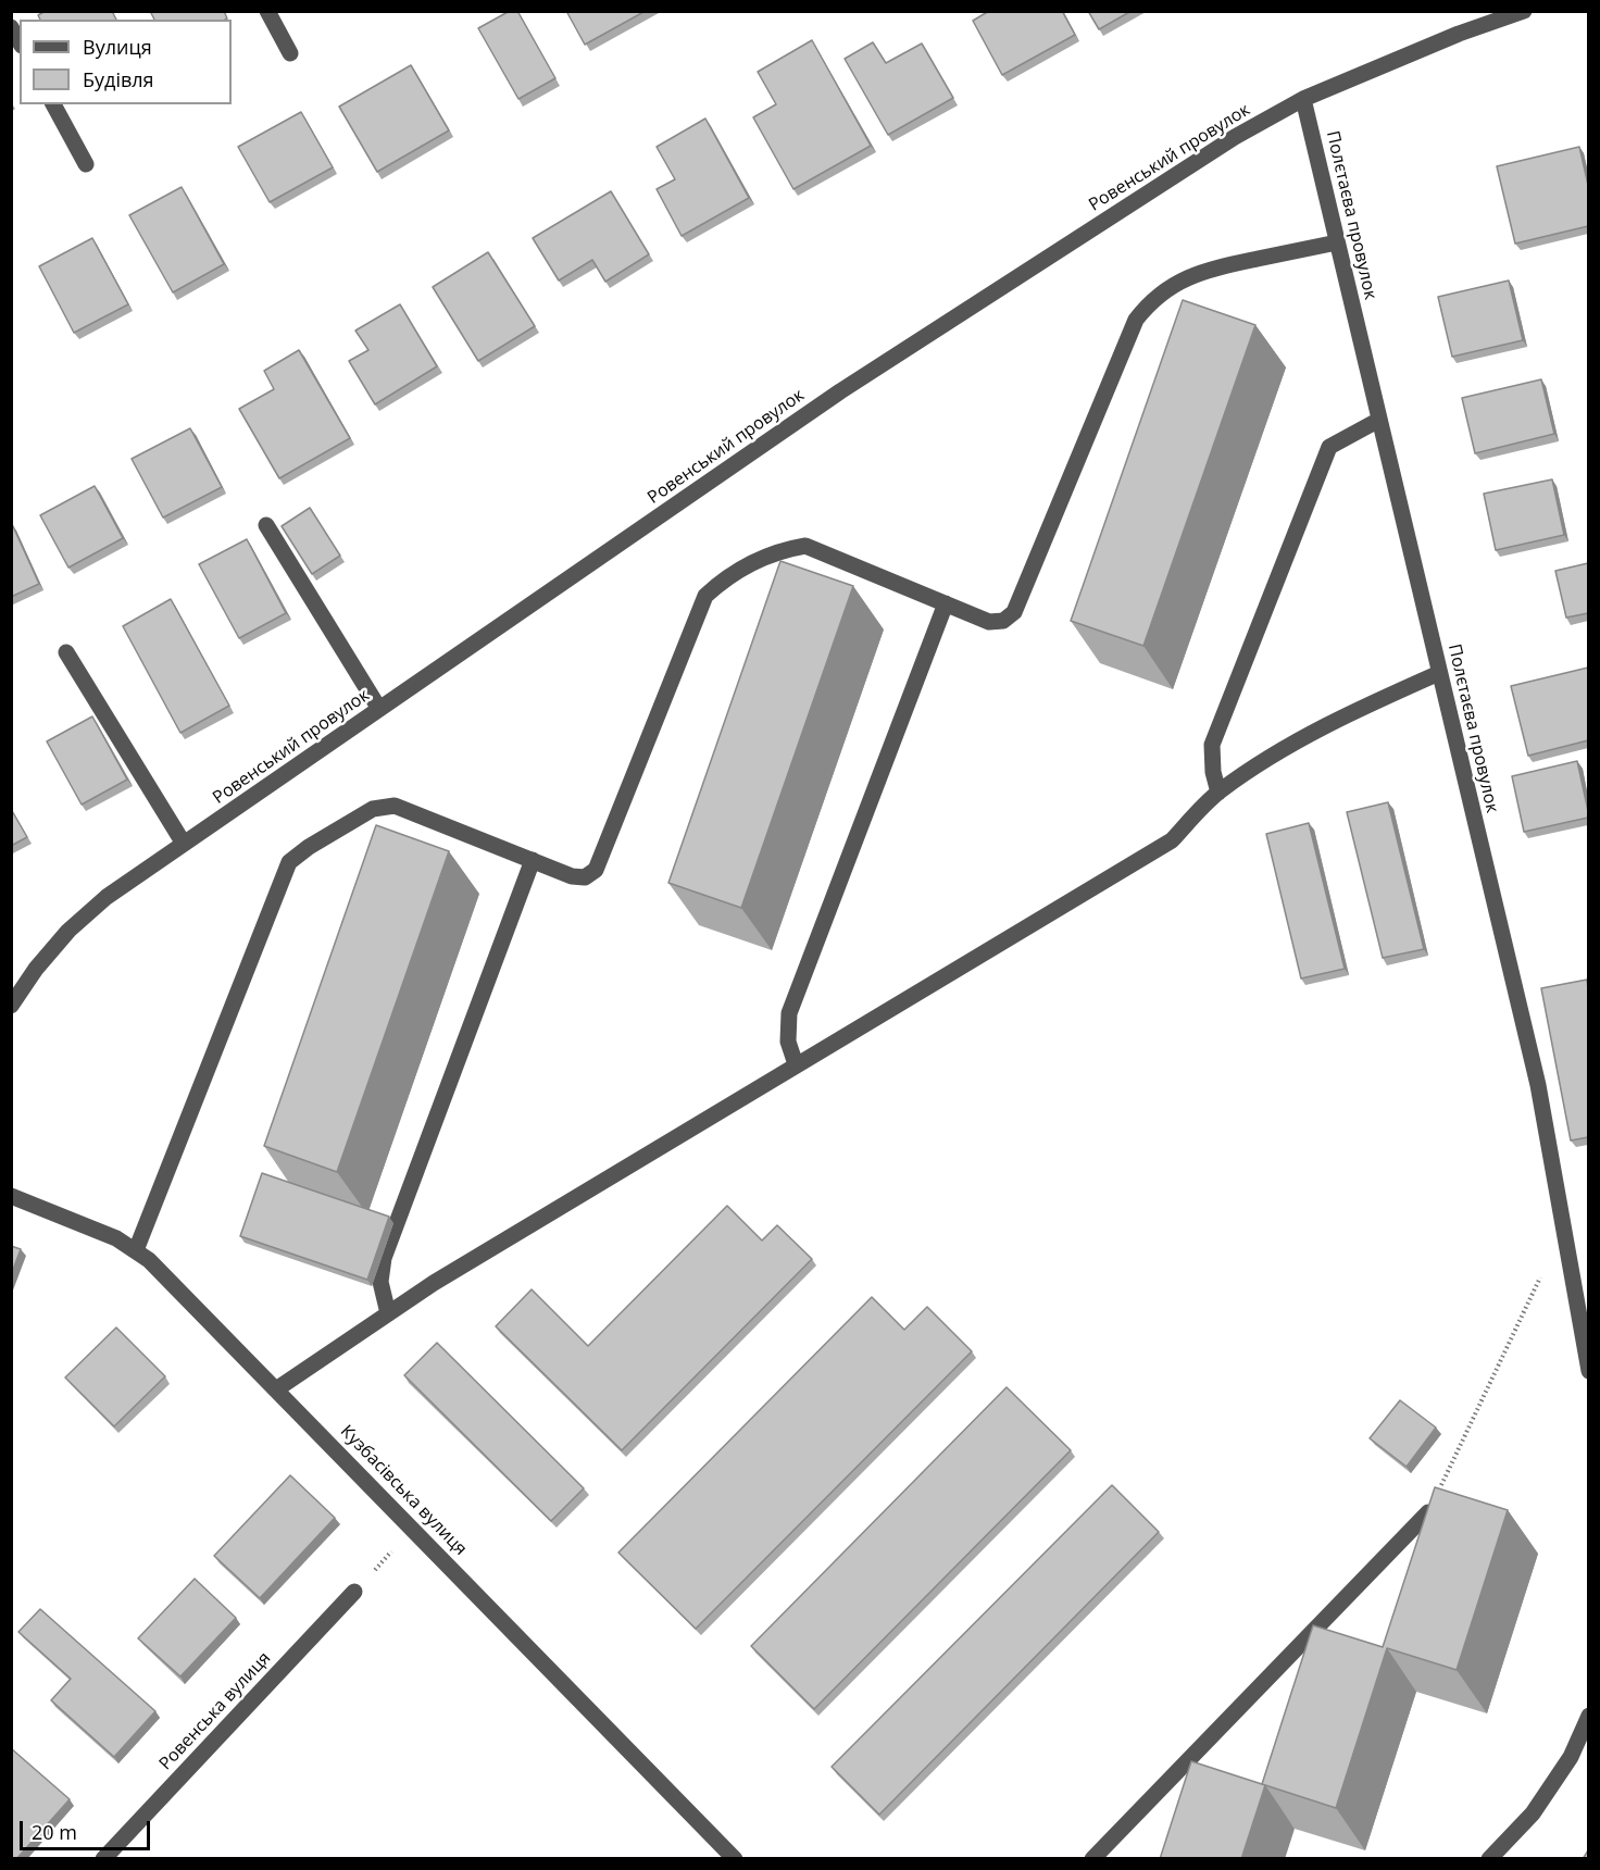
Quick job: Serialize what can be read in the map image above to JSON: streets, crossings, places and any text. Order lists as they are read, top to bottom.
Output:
{
  "streets": {
    "street": [
      "Ровенський провулок",
      "Полєтаєва провулок",
      "Кузбасівська вулиця",
      "Ровенська вулиця"
    ]
  },
  "crossings": [
    ["Ровенський провулок", "Полєтаєва провулок"]
  ],
  "legend": ["Вулиця", "Будівля"],
  "scale_bar": "20 m"
}
